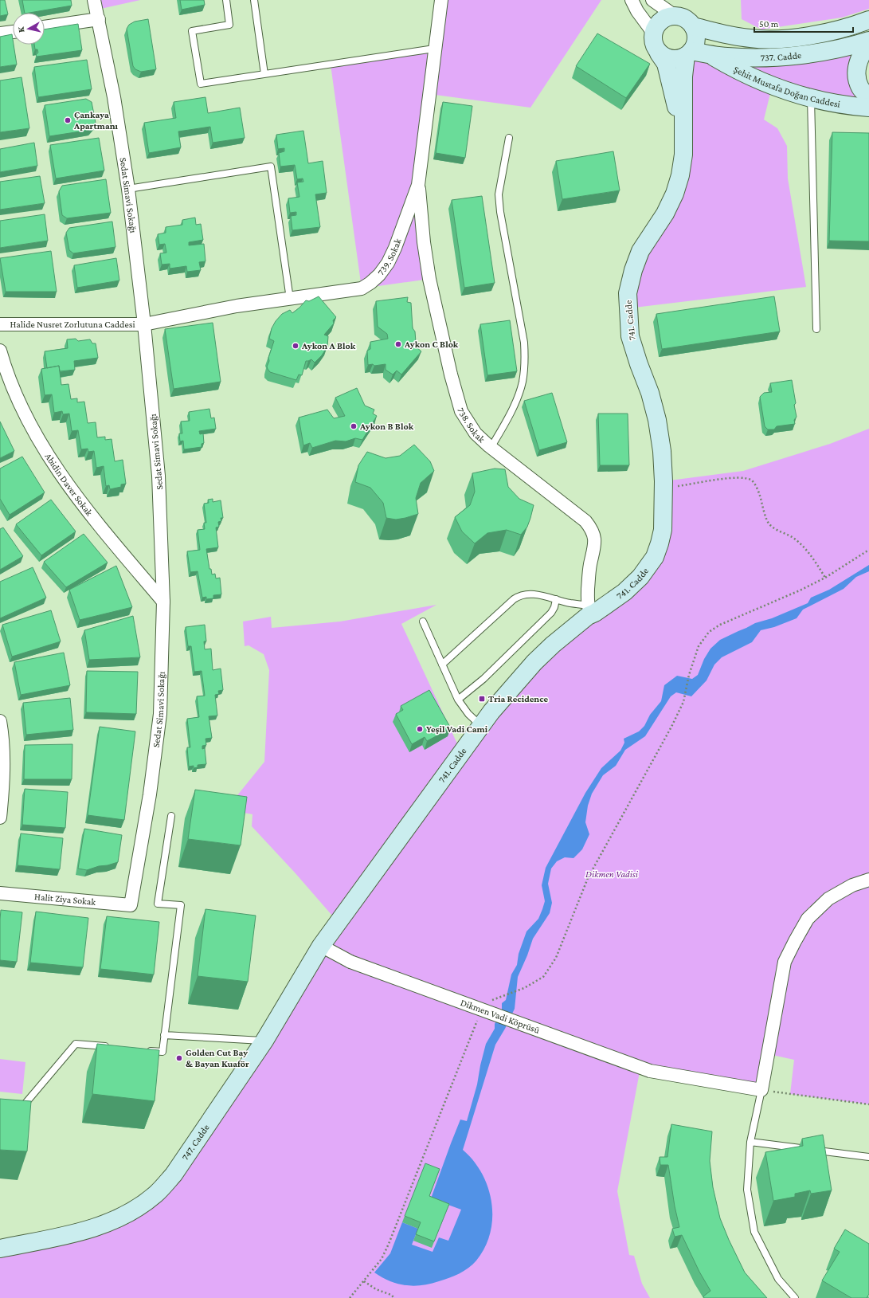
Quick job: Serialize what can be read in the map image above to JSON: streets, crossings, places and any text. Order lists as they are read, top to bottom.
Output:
{
  "streets": {
    "street": [
      "737. Cadde",
      "Şehit Mustafa Doğan Caddesi",
      "Sedat Simavi Sokağı",
      "739. Sokak",
      "741. Cadde",
      "Halide Nusret Zorlutuna Caddesi",
      "738. Sokak",
      "Abidin Daver Sokak",
      "Halit Ziya Sokak",
      "Dikmen Vadi Köprüsü",
      "747. Cadde"
    ]
  },
  "crossings": [
    ["737. Cadde", "Şehit Mustafa Doğan Caddesi"],
    ["737. Cadde", "741. Cadde"],
    ["Sedat Simavi Sokağı", "739. Sokak"],
    ["Sedat Simavi Sokağı", "Halide Nusret Zorlutuna Caddesi"],
    ["Sedat Simavi Sokağı", "Abidin Daver Sokak"],
    ["Sedat Simavi Sokağı", "Halit Ziya Sokak"],
    ["739. Sokak", "Halide Nusret Zorlutuna Caddesi"],
    ["739. Sokak", "738. Sokak"],
    ["741. Cadde", "738. Sokak"],
    ["741. Cadde", "Dikmen Vadi Köprüsü"],
    ["741. Cadde", "747. Cadde"],
    ["Dikmen Vadi Köprüsü", "747. Cadde"]
  ],
  "parks": ["Dikmen Vadisi"],
  "places": {
    "other": [
      "Çankaya Apartmanı",
      "Aykon C Blok",
      "Aykon A Blok",
      "Aykon B Blok",
      "Yeşil Vadi Cami",
      "Golden Cut Bay & Bayan Kuaför"
    ],
    "transit": ["Tria Recidence"]
  },
  "scale_bar": "50 m",
  "north": "left"
}
